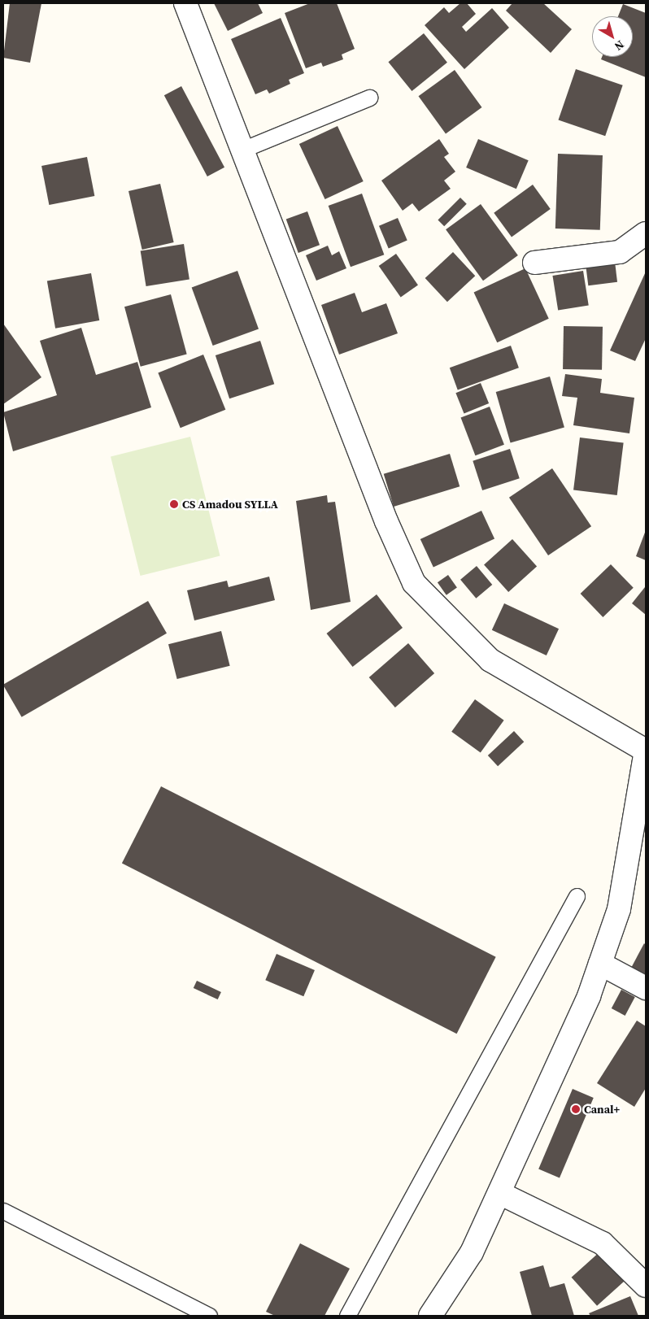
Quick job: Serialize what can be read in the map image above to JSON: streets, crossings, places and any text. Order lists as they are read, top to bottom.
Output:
{
  "places": ["CS Amadou SYLLA", "Canal+"],
  "north": "bottom right"
}
